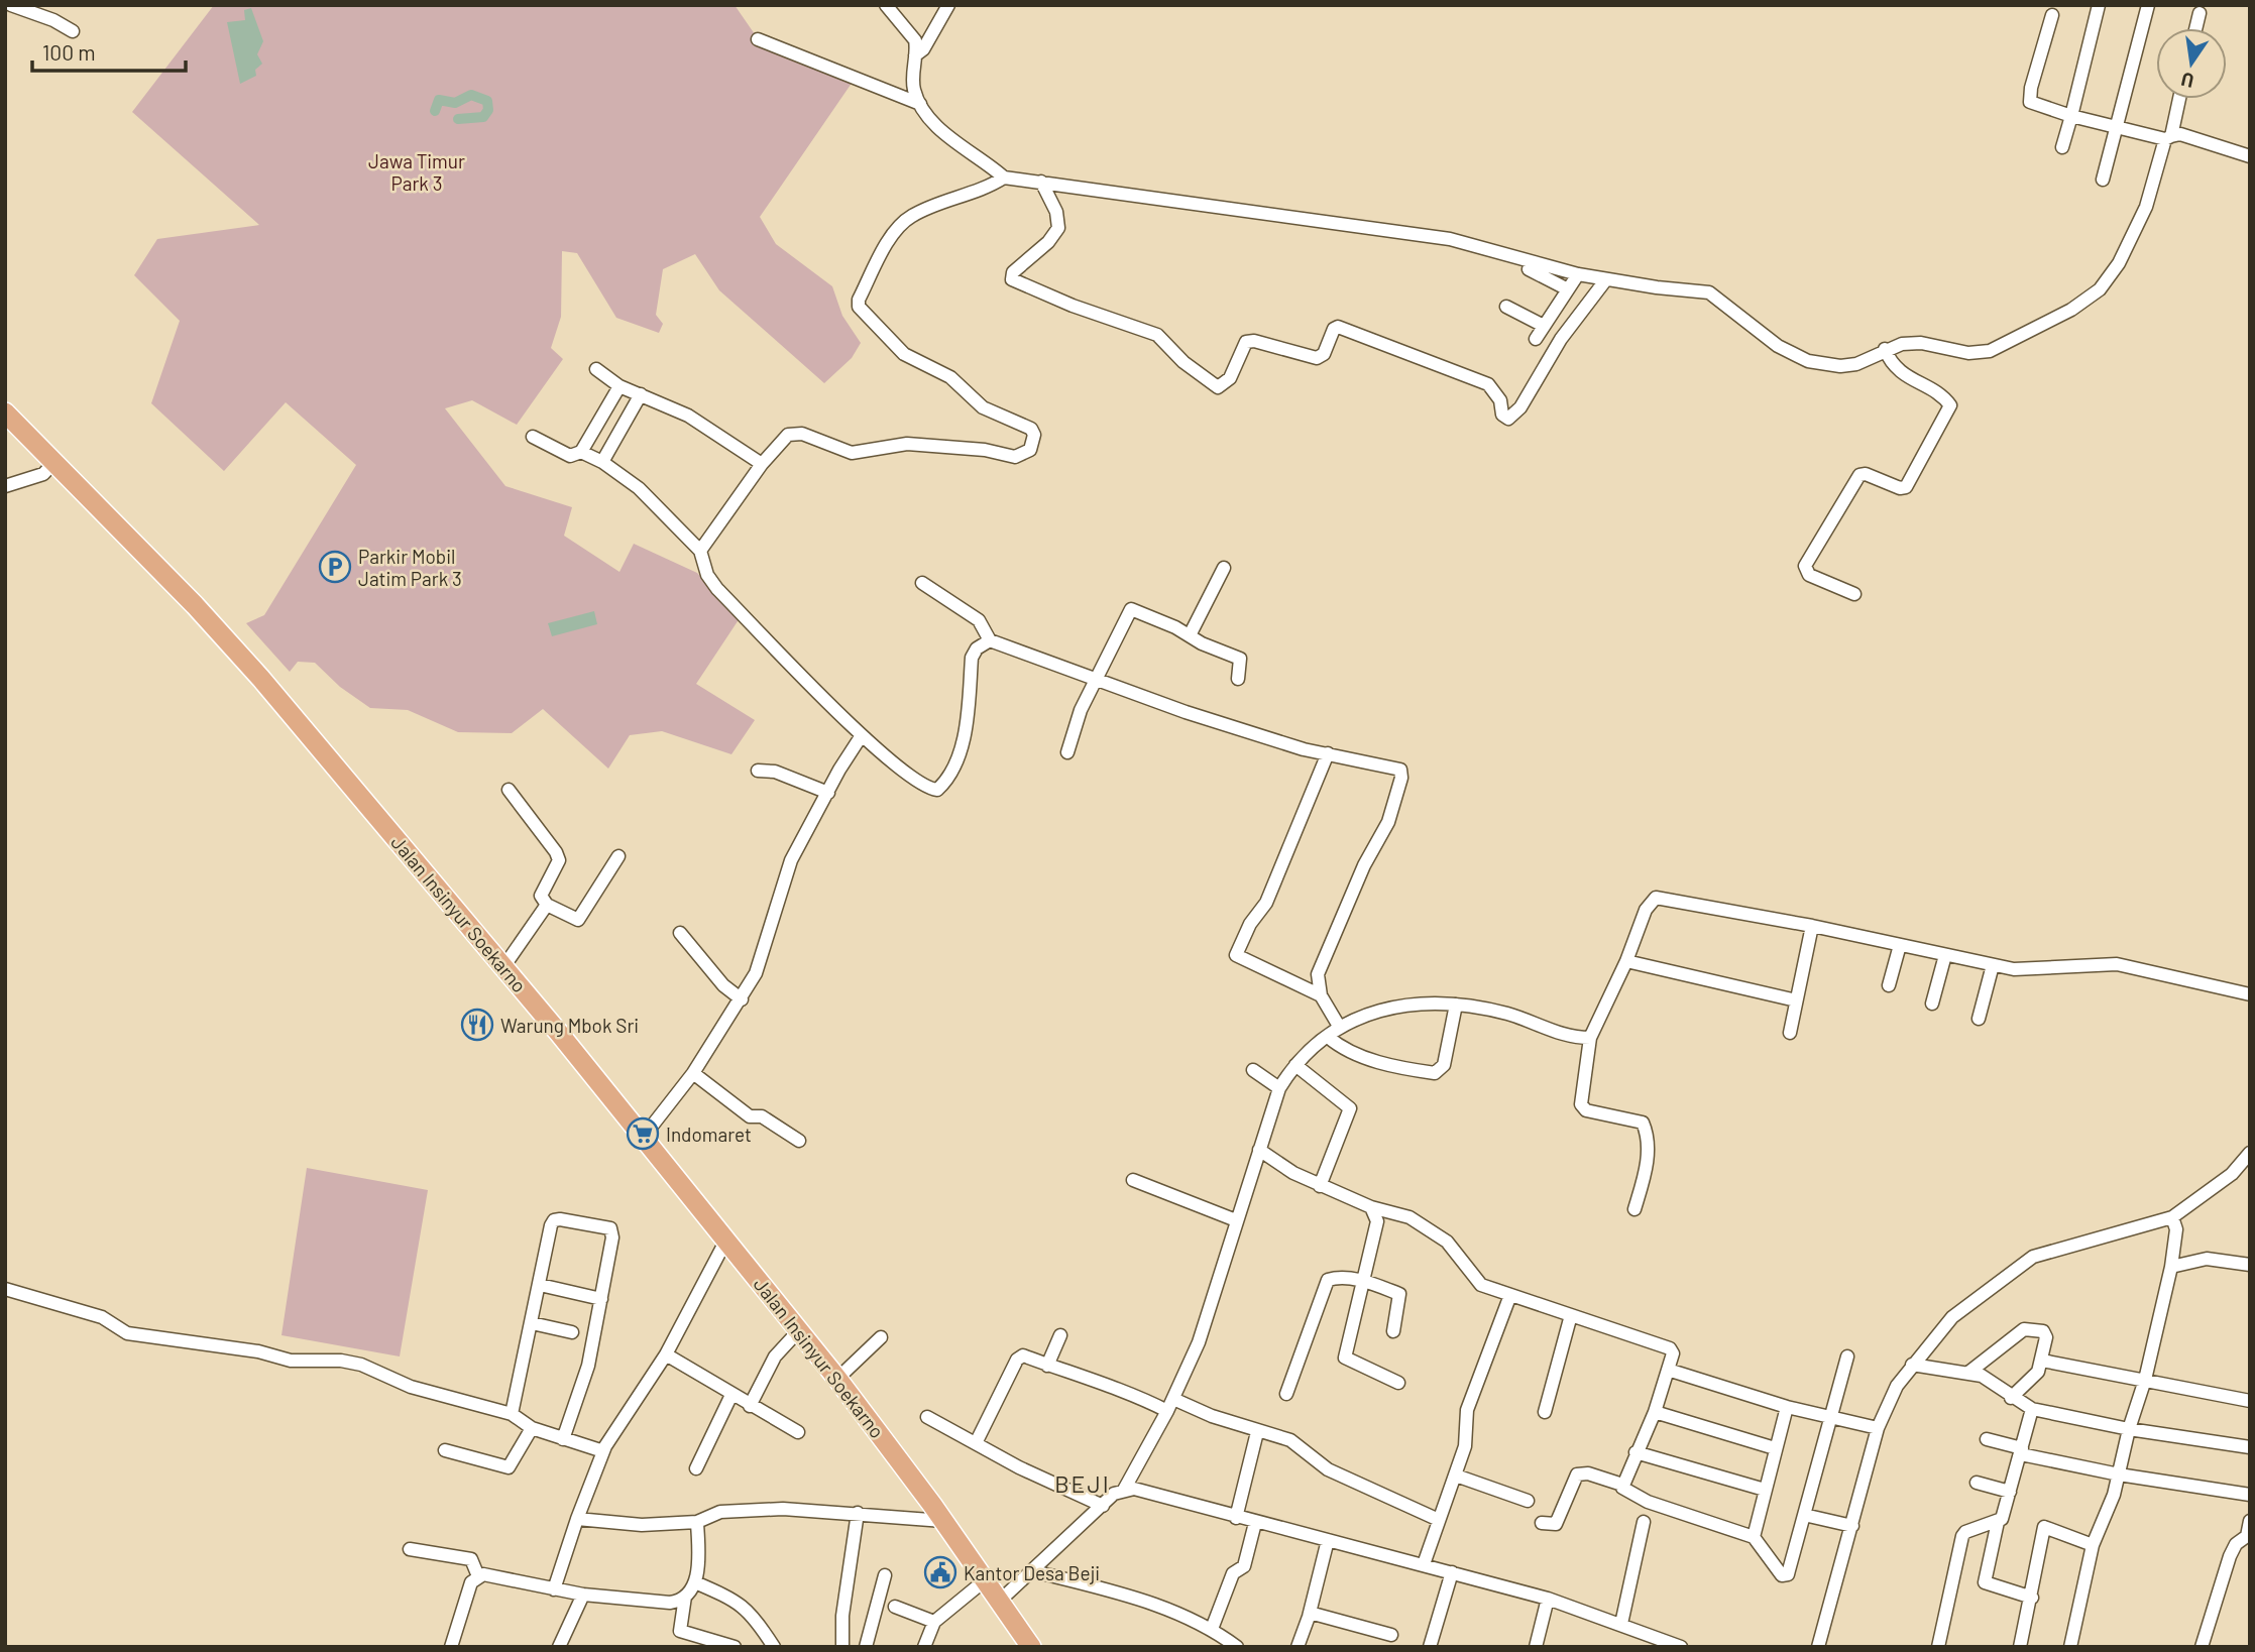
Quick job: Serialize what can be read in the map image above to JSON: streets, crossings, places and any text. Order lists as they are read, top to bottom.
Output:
{
  "streets": {
    "main road": ["Jalan Insinyur Soekarno"]
  },
  "districts": ["BEJI"],
  "parks": ["Jawa Timur Park 3"],
  "places": {
    "parking": ["Parkir Mobil Jatim Park 3"],
    "restaurant": ["Warung Mbok Sri"],
    "supermarket": ["Indomaret"],
    "public building": ["Kantor Desa Beji"]
  },
  "scale_bar": "100 m",
  "north": "bottom"
}
